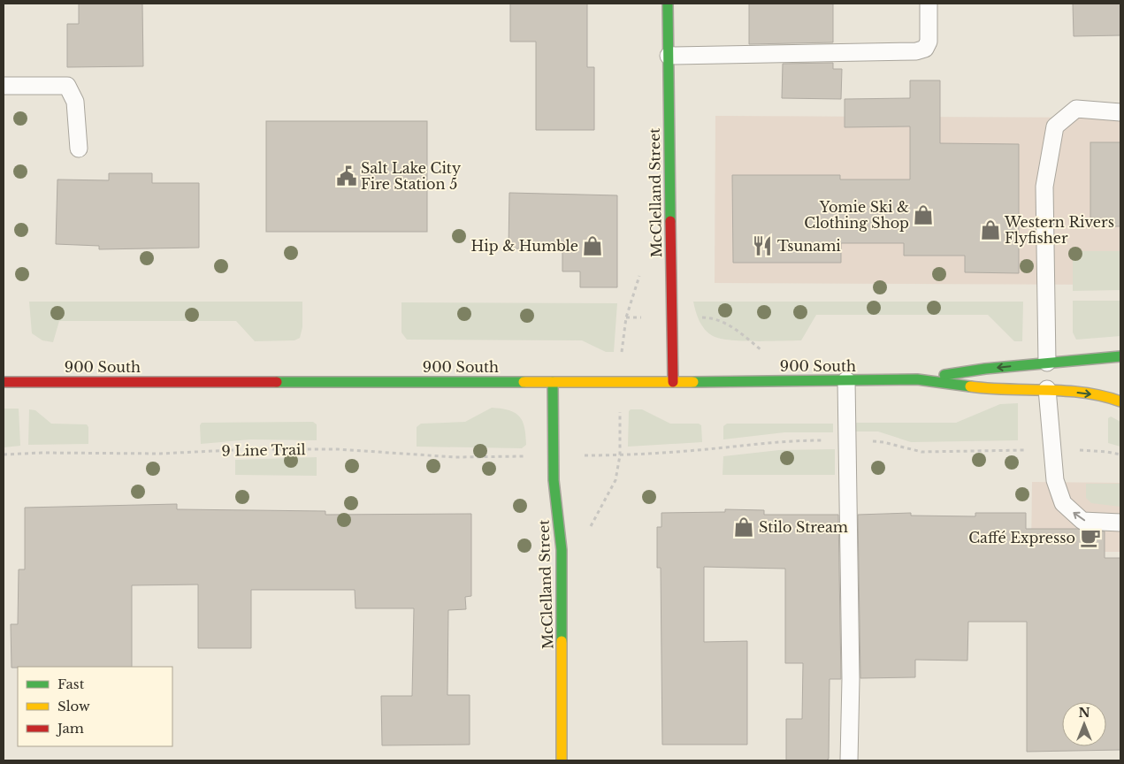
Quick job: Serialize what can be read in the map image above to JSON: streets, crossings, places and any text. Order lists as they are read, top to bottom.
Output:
{
  "streets": {
    "street": ["McClelland Street", "900 South"],
    "path": ["9 Line Trail"]
  },
  "crossings": [
    ["McClelland Street", "900 South"]
  ],
  "places": {
    "public building": ["Salt Lake City Fire Station 5"],
    "shop": [
      "Yomie Ski & Clothing Shop",
      "Western Rivers Flyfisher",
      "Hip & Humble",
      "Stilo Stream"
    ],
    "restaurant": ["Tsunami"],
    "cafe": ["Caffé Expresso"]
  },
  "legend": ["Fast", "Slow", "Jam"],
  "north": "top"
}
